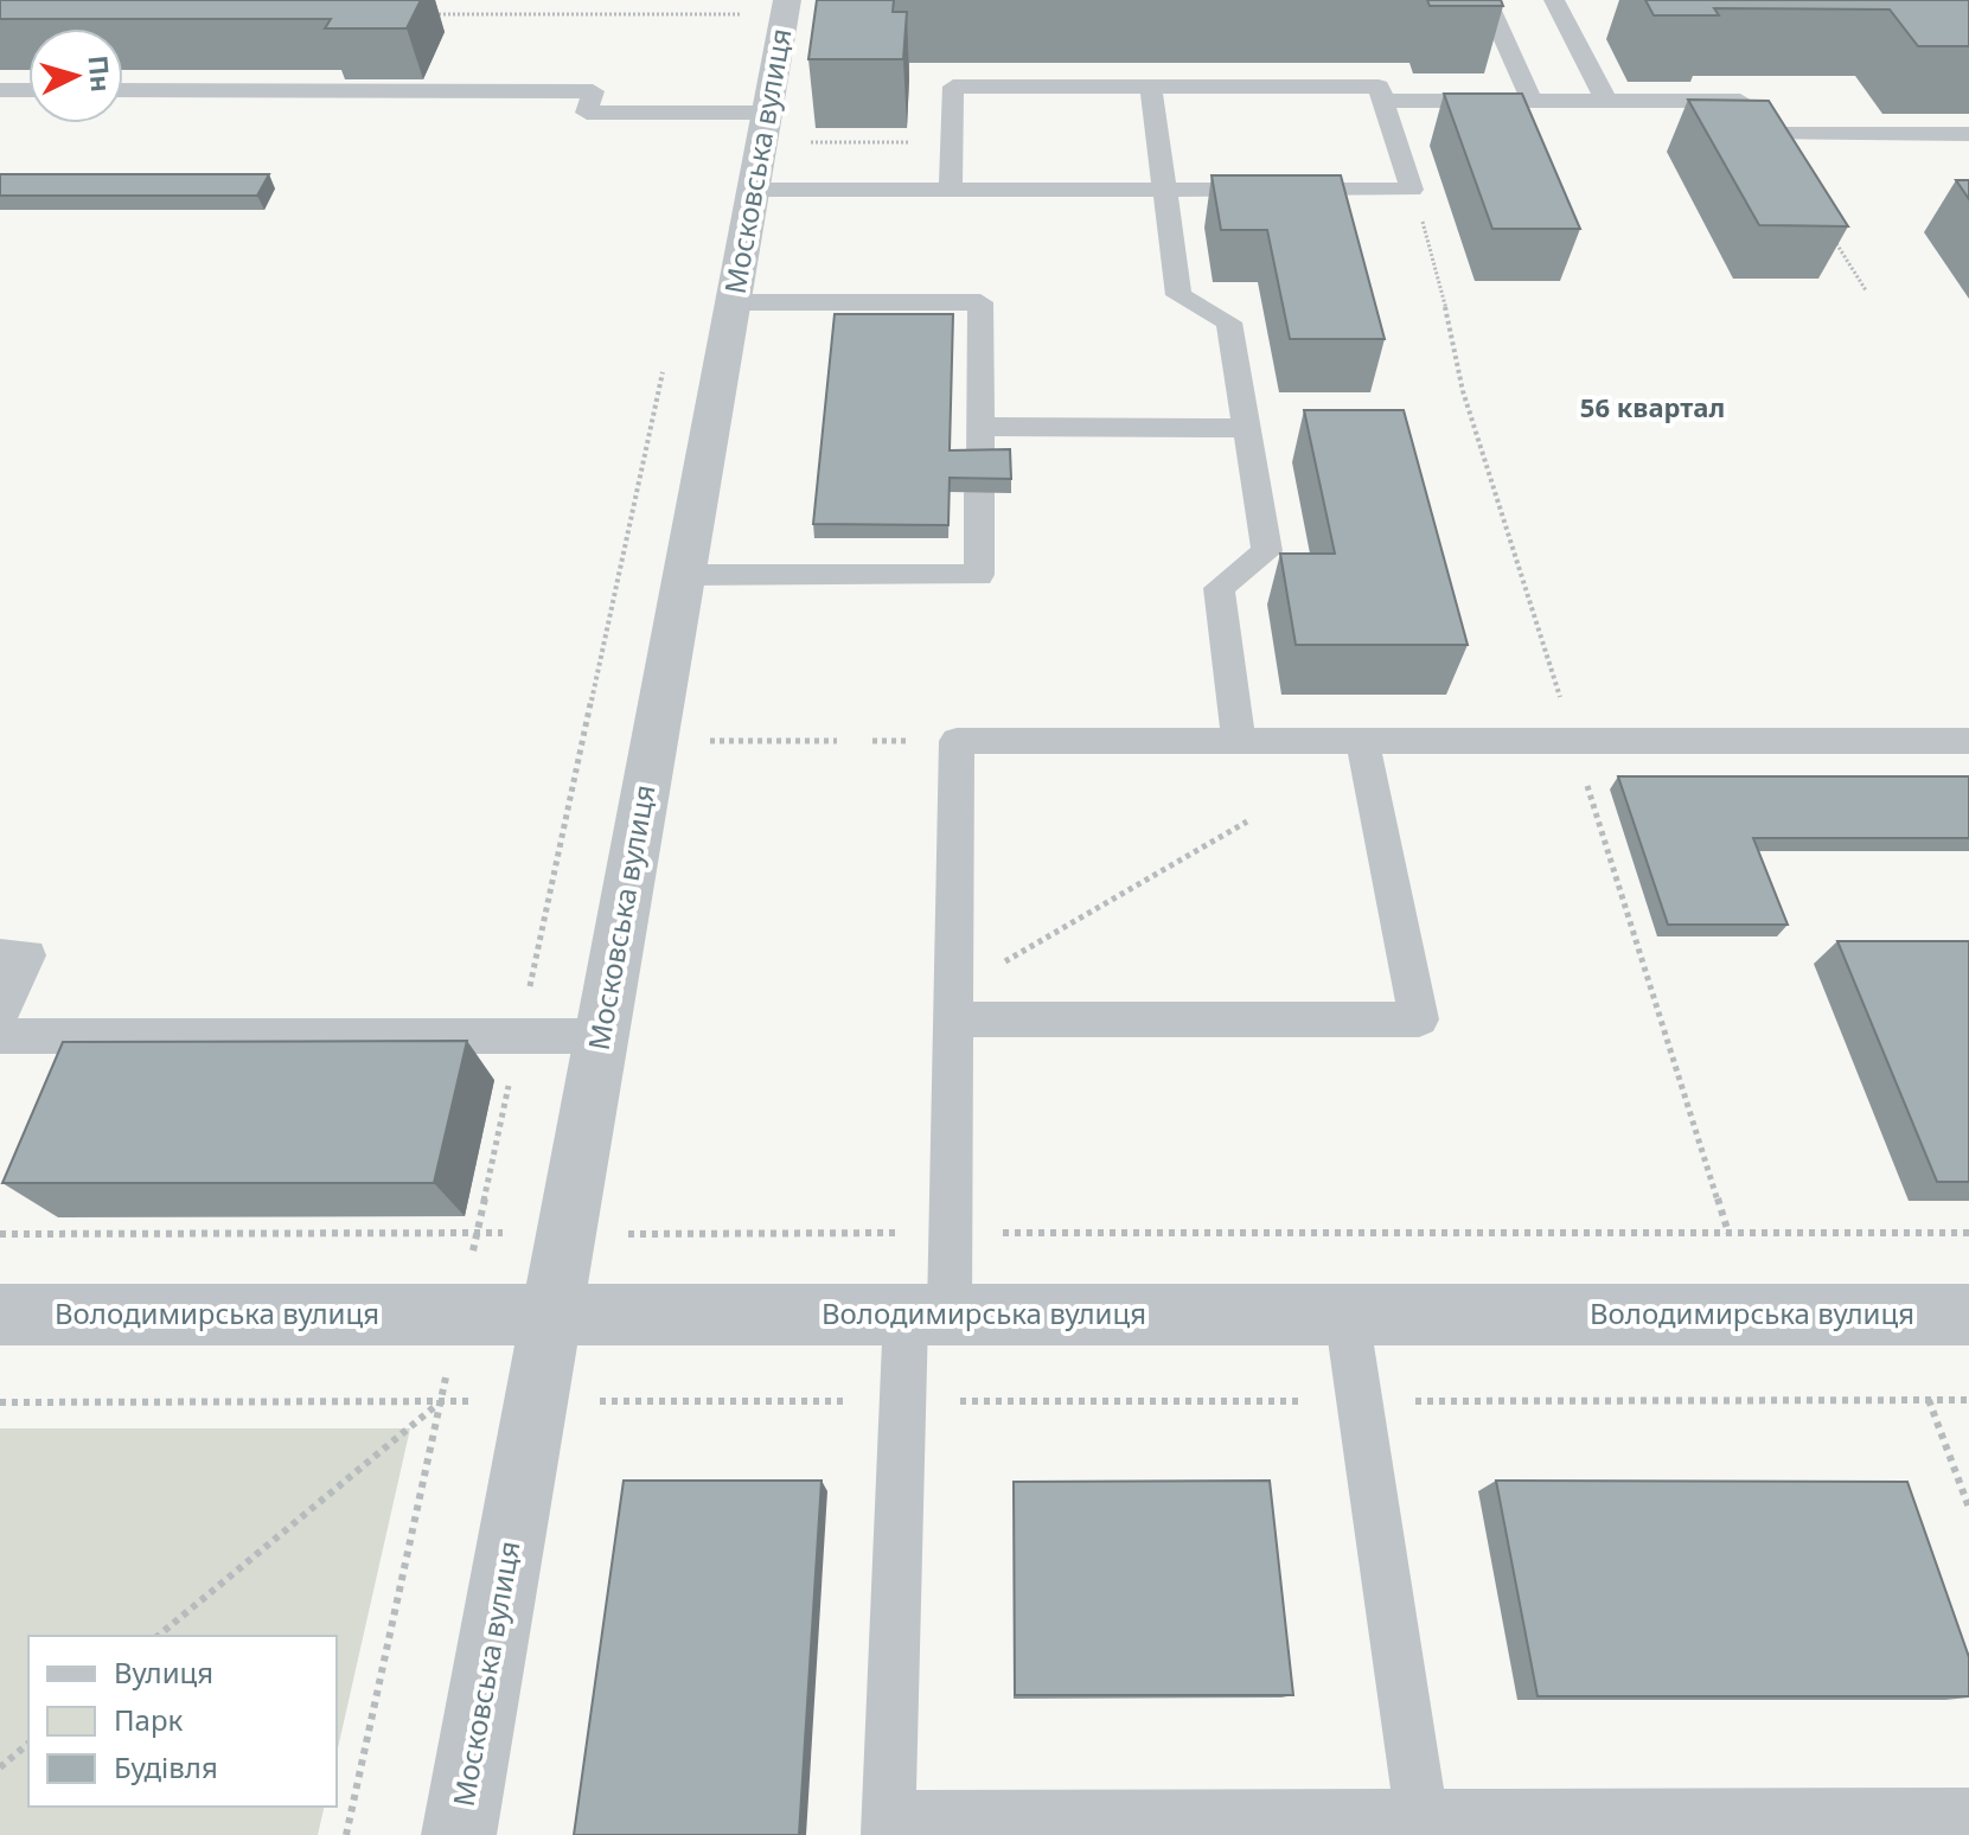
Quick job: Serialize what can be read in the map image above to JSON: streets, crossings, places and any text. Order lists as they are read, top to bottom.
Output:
{
  "streets": {
    "street": ["Московська вулиця", "Володимирська вулиця"]
  },
  "crossings": [
    ["Московська вулиця", "Володимирська вулиця"]
  ],
  "districts": ["56 квартал"],
  "legend": ["Вулиця", "Парк", "Будівля"],
  "north": "right"
}
